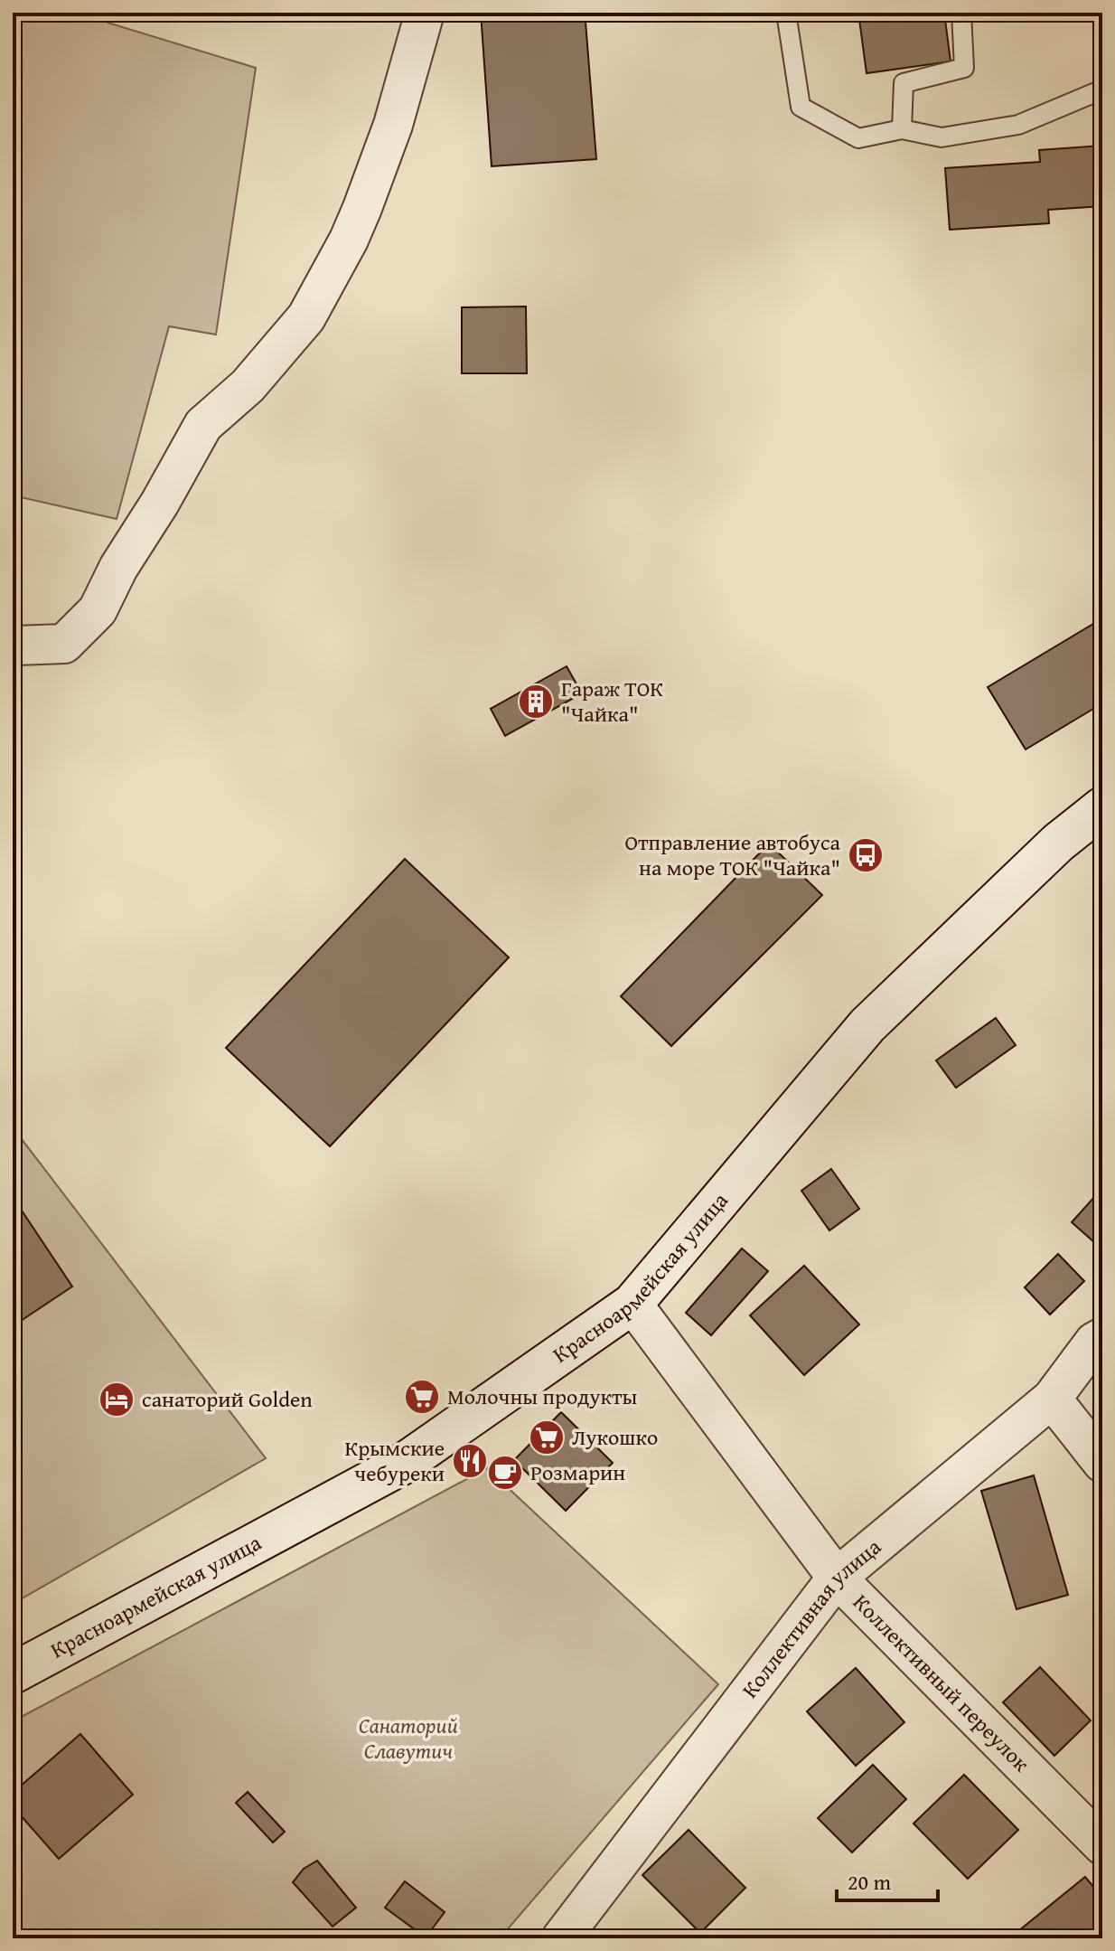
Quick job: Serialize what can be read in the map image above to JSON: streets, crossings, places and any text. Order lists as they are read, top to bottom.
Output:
{
  "streets": {
    "main road": ["Красноармейская улица"],
    "street": ["Коллективная улица", "Коллективный переулок"]
  },
  "crossings": [
    ["Красноармейская улица", "Коллективный переулок"],
    ["Коллективная улица", "Коллективный переулок"]
  ],
  "parks": ["Санаторий Славутич"],
  "places": {
    "building": ["Гараж ТОК \"Чайка\""],
    "bus stop": ["Отправление автобуса на море ТОК \"Чайка\""],
    "supermarket": ["Молочны продукты", "Лукошко"],
    "hotel": ["санаторий Golden"],
    "restaurant": ["Крымские чебуреки"],
    "cafe": ["Розмарин"]
  },
  "scale_bar": "20 m"
}
